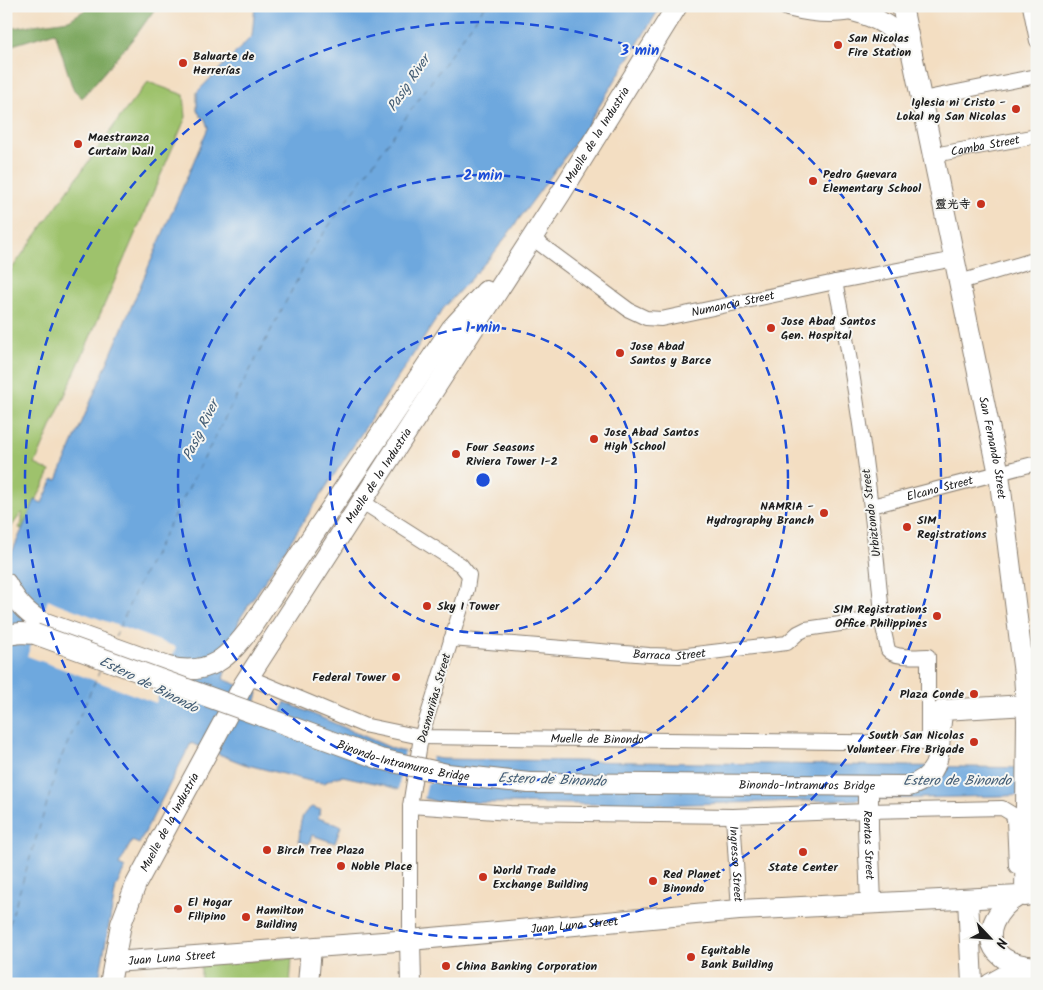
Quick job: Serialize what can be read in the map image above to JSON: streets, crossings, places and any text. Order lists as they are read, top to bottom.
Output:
{
  "streets": {
    "street": [
      "Muelle de la Industria",
      "Camba Street",
      "Numancia Street",
      "San Fernando Street",
      "Elcano Street",
      "Urbiztondo Street",
      "Barraca Street",
      "Dasmariñas Street",
      "Muelle de Binondo",
      "Binondo-Intramuros Bridge",
      "Rentas Street",
      "Ingresso Street",
      "Juan Luna Street"
    ]
  },
  "crossings": [
    ["Muelle de la Industria", "Numancia Street"],
    ["Muelle de la Industria", "Dasmariñas Street"],
    ["Muelle de la Industria", "Muelle de Binondo"],
    ["Muelle de la Industria", "Juan Luna Street"],
    ["Camba Street", "San Fernando Street"],
    ["Numancia Street", "San Fernando Street"],
    ["Numancia Street", "Urbiztondo Street"],
    ["San Fernando Street", "Elcano Street"],
    ["San Fernando Street", "Juan Luna Street"],
    ["Elcano Street", "Urbiztondo Street"],
    ["Urbiztondo Street", "Barraca Street"],
    ["Urbiztondo Street", "Muelle de Binondo"],
    ["Urbiztondo Street", "Binondo-Intramuros Bridge"],
    ["Barraca Street", "Dasmariñas Street"],
    ["Dasmariñas Street", "Muelle de Binondo"],
    ["Dasmariñas Street", "Juan Luna Street"],
    ["Muelle de Binondo", "Binondo-Intramuros Bridge"],
    ["Binondo-Intramuros Bridge", "Rentas Street"],
    ["Rentas Street", "Juan Luna Street"],
    ["Ingresso Street", "Juan Luna Street"]
  ],
  "water": ["Pasig River", "Estero de Binondo"],
  "places": [
    "San Nicolas Fire Station",
    "Baluarte de Herrerías",
    "Iglesia ni Cristo - Lokal ng San Nicolas",
    "Maestranza Curtain Wall",
    "Pedro Guevara Elementary School",
    "靈光寺",
    "Jose Abad Santos Gen. Hospital",
    "Jose Abad Santos y Barce",
    "Jose Abad Santos High School",
    "Four Seasons Riviera Tower 1-2",
    "NAMRIA - Hydrography Branch",
    "SIM Registrations",
    "Sky I Tower",
    "SIM Registrations Office Philippines",
    "Federal Tower",
    "Plaza Conde",
    "South San Nicolas Volunteer Fire Brigade",
    "Birch Tree Plaza",
    "State Center",
    "Noble Place",
    "World Trade Exchange Building",
    "Red Planet Binondo",
    "El Hogar Filipino",
    "Hamilton Building",
    "Equitable Bank Building",
    "China Banking Corporation"
  ],
  "north": "bottom right",
  "rings": ["3 min", "2 min", "1 min"]
}
